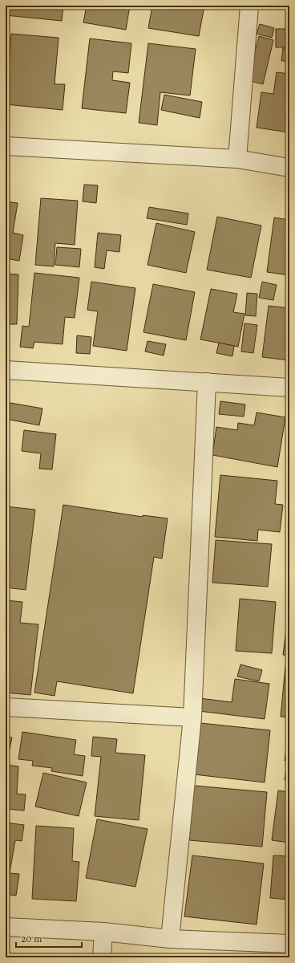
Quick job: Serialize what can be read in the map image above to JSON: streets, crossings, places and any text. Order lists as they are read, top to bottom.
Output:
{
  "scale_bar": "20 m"
}
